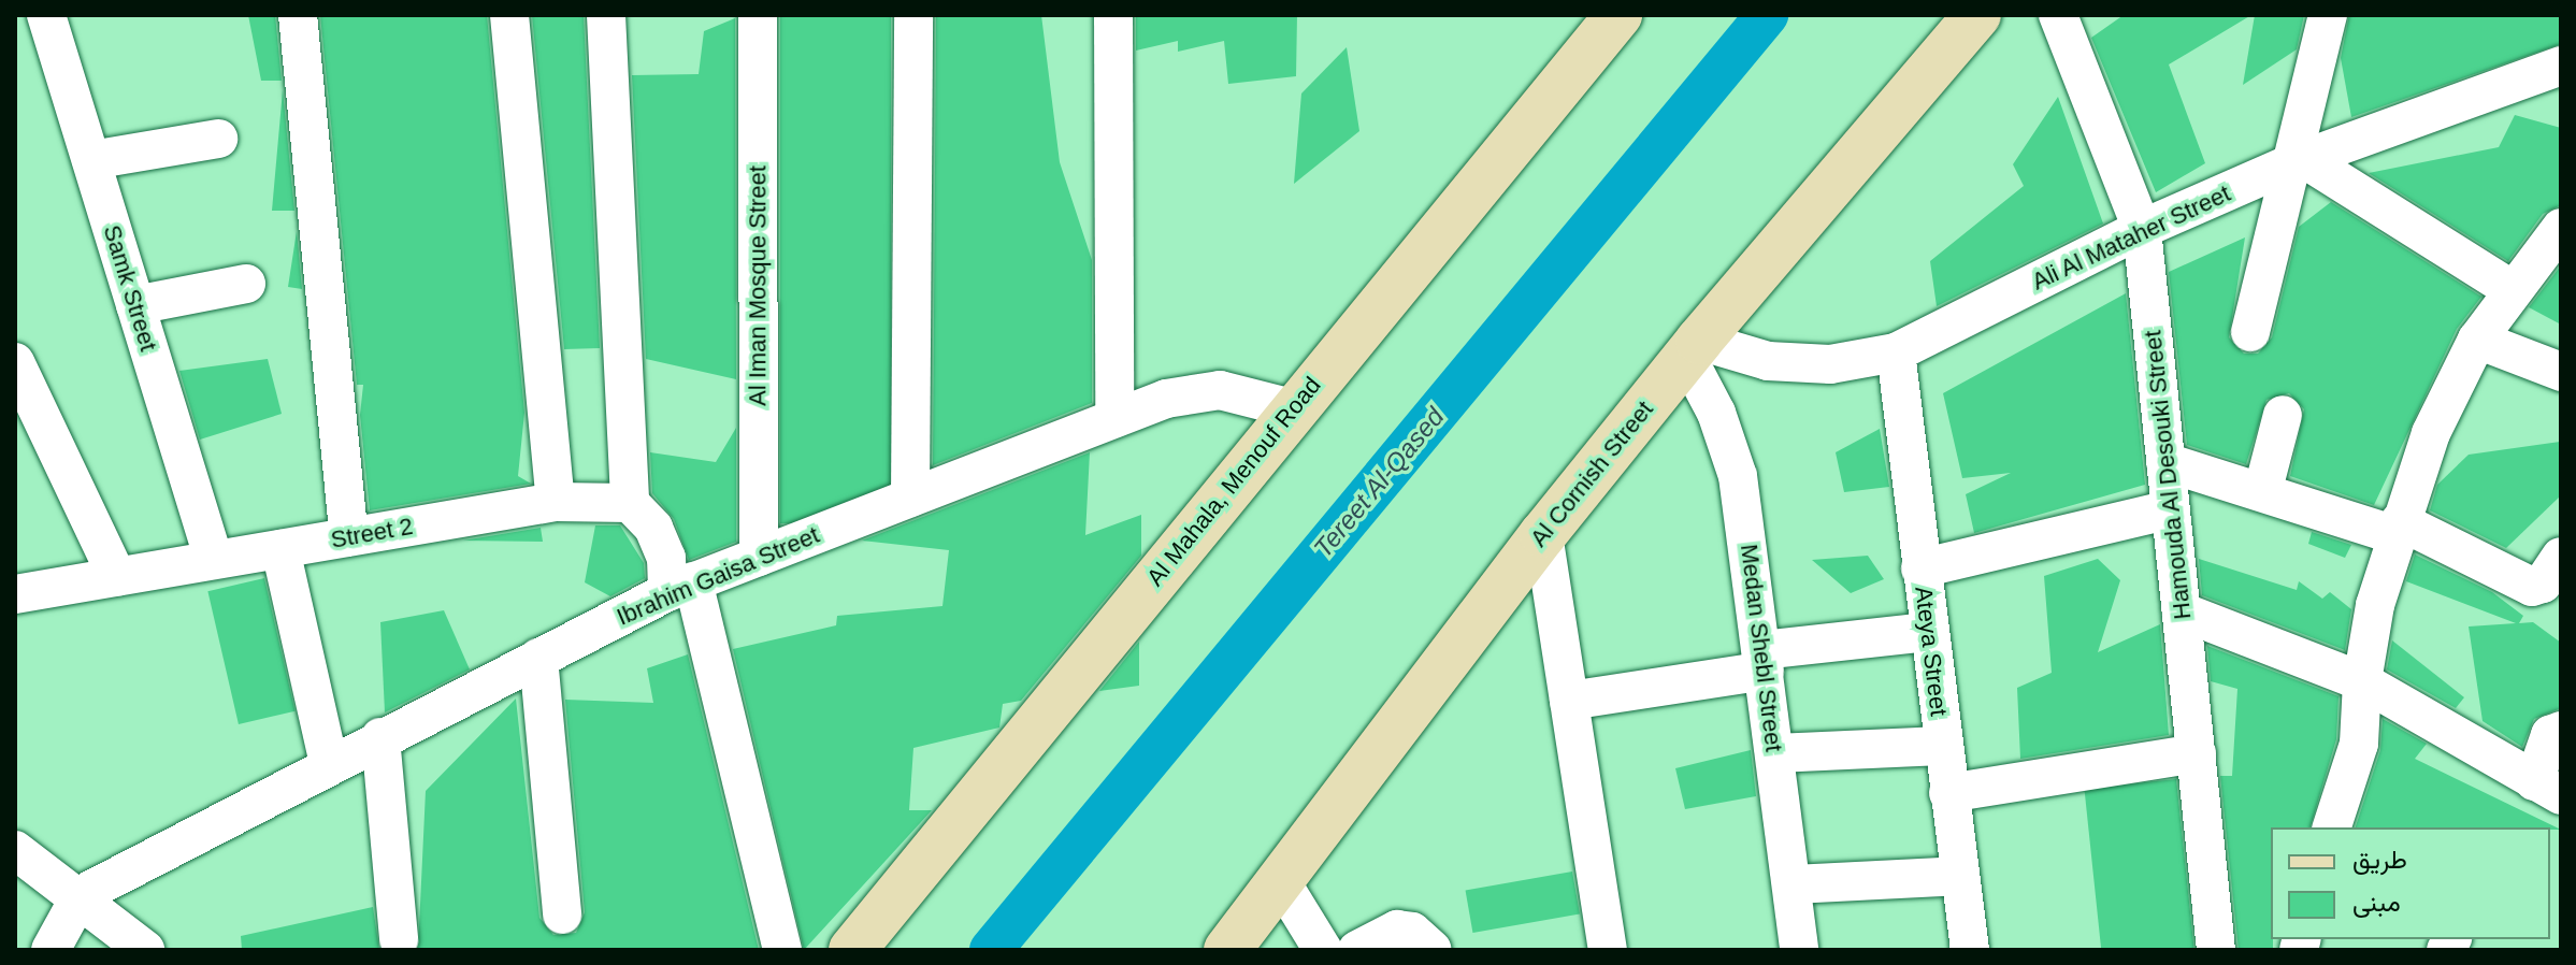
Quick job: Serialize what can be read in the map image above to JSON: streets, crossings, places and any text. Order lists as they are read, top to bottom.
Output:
{
  "streets": {
    "main road": ["Al Cornish Street", "Al Mahala, Menouf Road"],
    "street": [
      "Ali Al Mataher Street",
      "Al Iman Mosque Street",
      "Samk Street",
      "Hamouda Al Desouki Street",
      "Street 2",
      "Ibrahim Gaisa Street",
      "Medan Shebl Street",
      "Ateya Street"
    ]
  },
  "crossings": [
    ["Ali Al Mataher Street", "Al Cornish Street"],
    ["Ali Al Mataher Street", "Hamouda Al Desouki Street"],
    ["Ali Al Mataher Street", "Medan Shebl Street"],
    ["Ali Al Mataher Street", "Ateya Street"],
    ["Al Iman Mosque Street", "Ibrahim Gaisa Street"],
    ["Samk Street", "Street 2"],
    ["Al Cornish Street", "Medan Shebl Street"],
    ["Al Mahala, Menouf Road", "Ibrahim Gaisa Street"]
  ],
  "water": ["Tereet Al-Qased"],
  "legend": ["طريق", "مبنى"]
}
